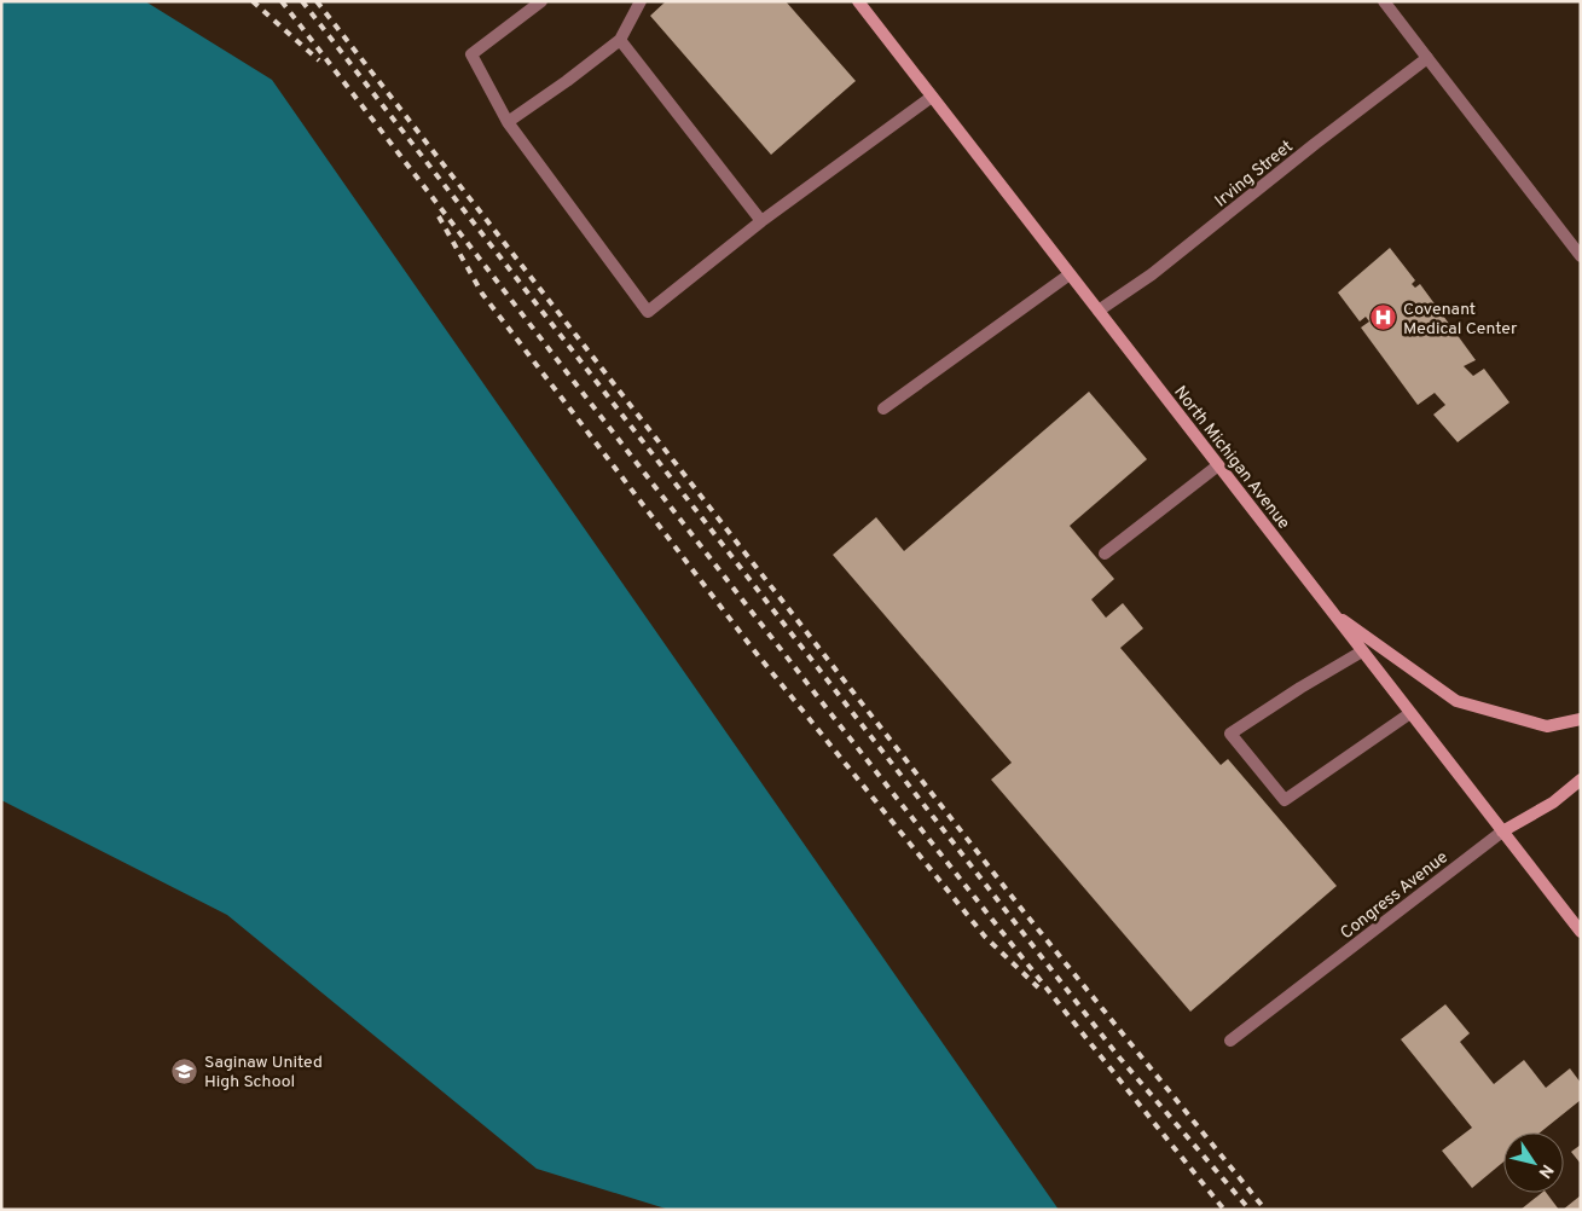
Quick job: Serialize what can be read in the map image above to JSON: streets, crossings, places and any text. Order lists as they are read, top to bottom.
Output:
{
  "streets": {
    "main road": ["North Michigan Avenue", "Congress Avenue"],
    "street": ["Irving Street"]
  },
  "crossings": [
    ["Irving Street", "North Michigan Avenue"],
    ["North Michigan Avenue", "Congress Avenue"]
  ],
  "places": {
    "hospital": ["Covenant Medical Center"],
    "school or university": ["Saginaw United High School"]
  },
  "north": "bottom right"
}
